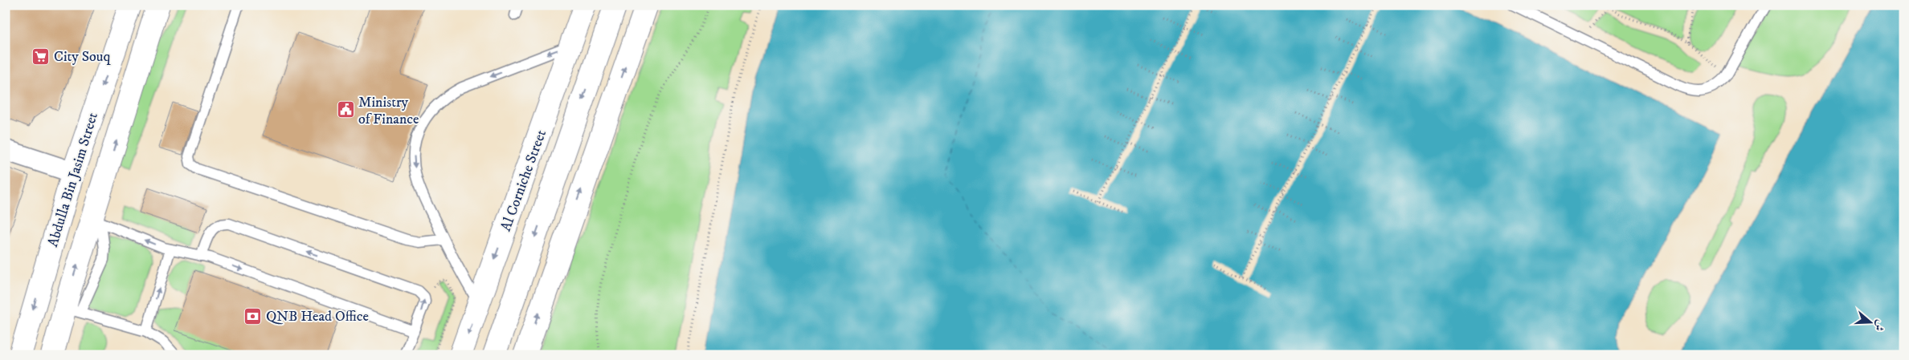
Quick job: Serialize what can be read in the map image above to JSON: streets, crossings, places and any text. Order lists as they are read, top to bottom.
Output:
{
  "streets": {
    "main road": ["Abdulla Bin Jasim Street", "Al Corniche Street"]
  },
  "places": {
    "supermarket": ["City Souq"],
    "public building": ["Ministry of Finance"],
    "bank": ["QNB Head Office"]
  },
  "north": "right"
}
